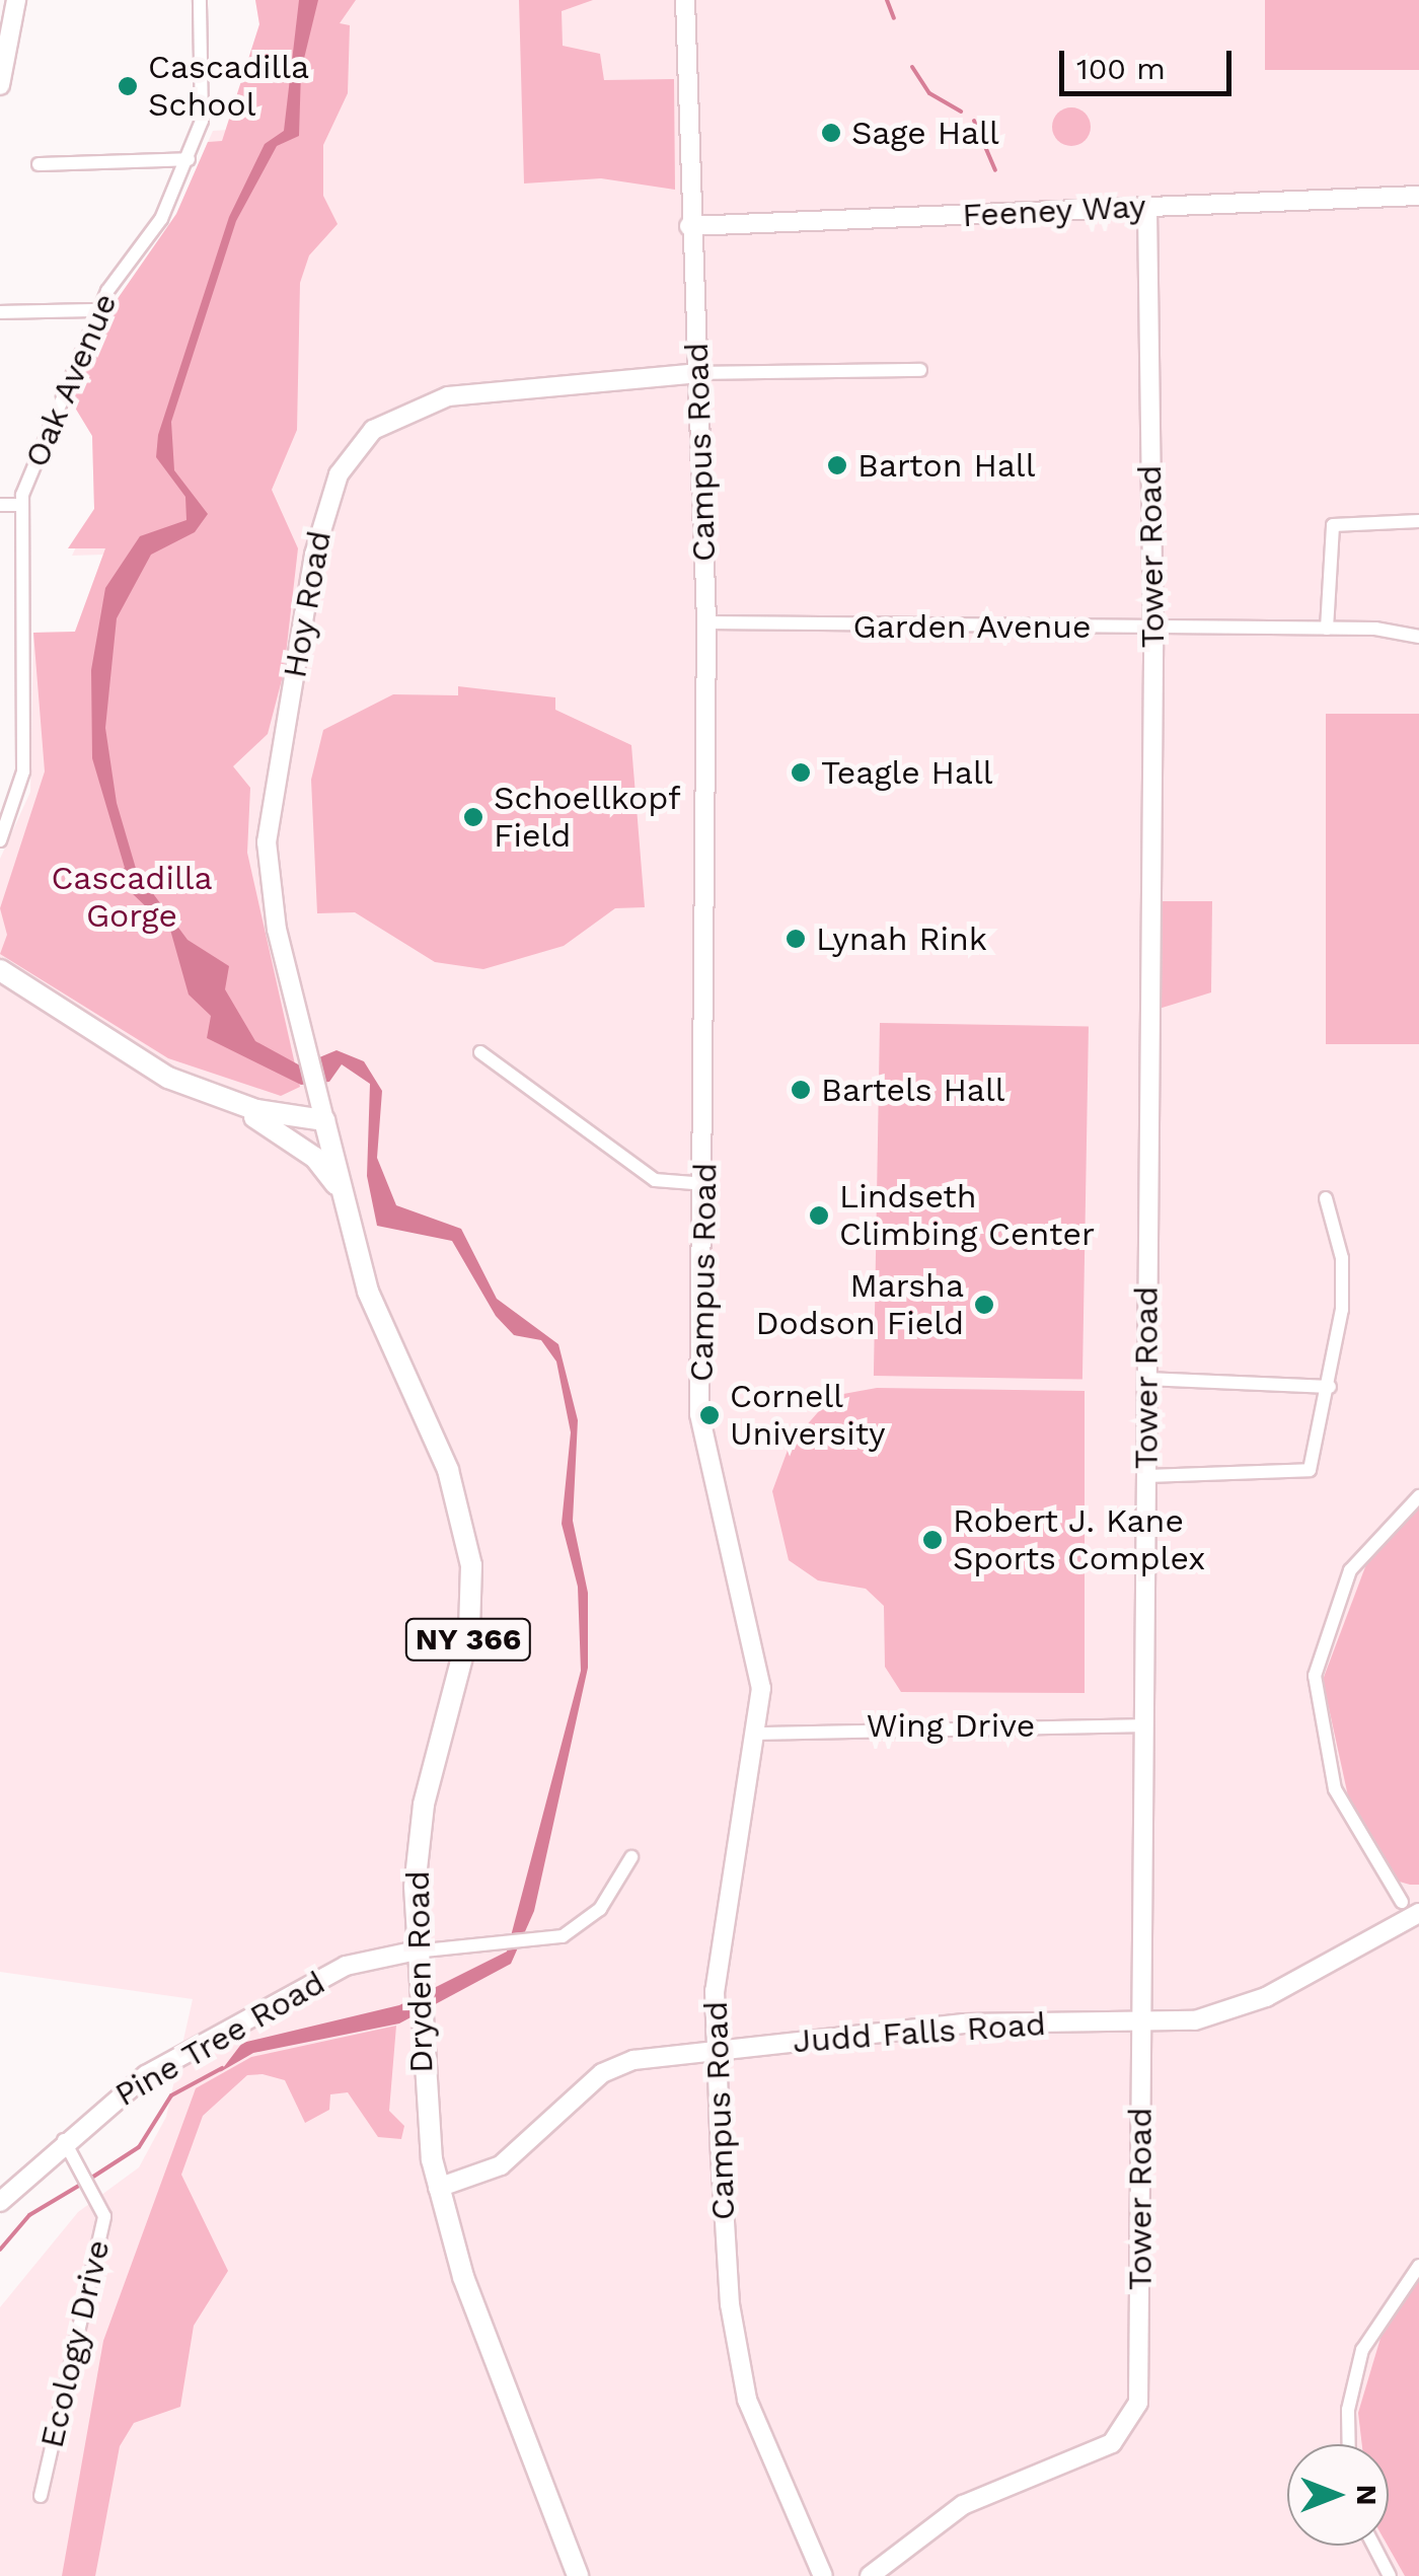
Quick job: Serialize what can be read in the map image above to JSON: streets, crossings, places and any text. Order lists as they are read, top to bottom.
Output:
{
  "streets": {
    "main road": ["NY 366", "Dryden Road"],
    "street": [
      "Feeney Way",
      "Oak Avenue",
      "Campus Road",
      "Tower Road",
      "Hoy Road",
      "Garden Avenue",
      "Wing Drive",
      "Judd Falls Road",
      "Pine Tree Road",
      "Ecology Drive"
    ]
  },
  "crossings": [
    ["Feeney Way", "Campus Road"],
    ["Feeney Way", "Tower Road"],
    ["Campus Road", "Hoy Road"],
    ["Campus Road", "Garden Avenue"],
    ["Campus Road", "Wing Drive"],
    ["Campus Road", "Judd Falls Road"],
    ["Tower Road", "Garden Avenue"],
    ["Tower Road", "Wing Drive"],
    ["Tower Road", "Judd Falls Road"],
    ["Hoy Road", "Dryden Road"],
    ["Dryden Road", "Judd Falls Road"],
    ["Dryden Road", "Pine Tree Road"],
    ["Pine Tree Road", "Ecology Drive"]
  ],
  "parks": ["Cascadilla Gorge"],
  "places": [
    "Cascadilla School",
    "Sage Hall",
    "Barton Hall",
    "Teagle Hall",
    "Schoellkopf Field",
    "Lynah Rink",
    "Bartels Hall",
    "Lindseth Climbing Center",
    "Marsha Dodson Field",
    "Cornell University",
    "Robert J. Kane Sports Complex"
  ],
  "scale_bar": "100 m",
  "north": "right"
}
